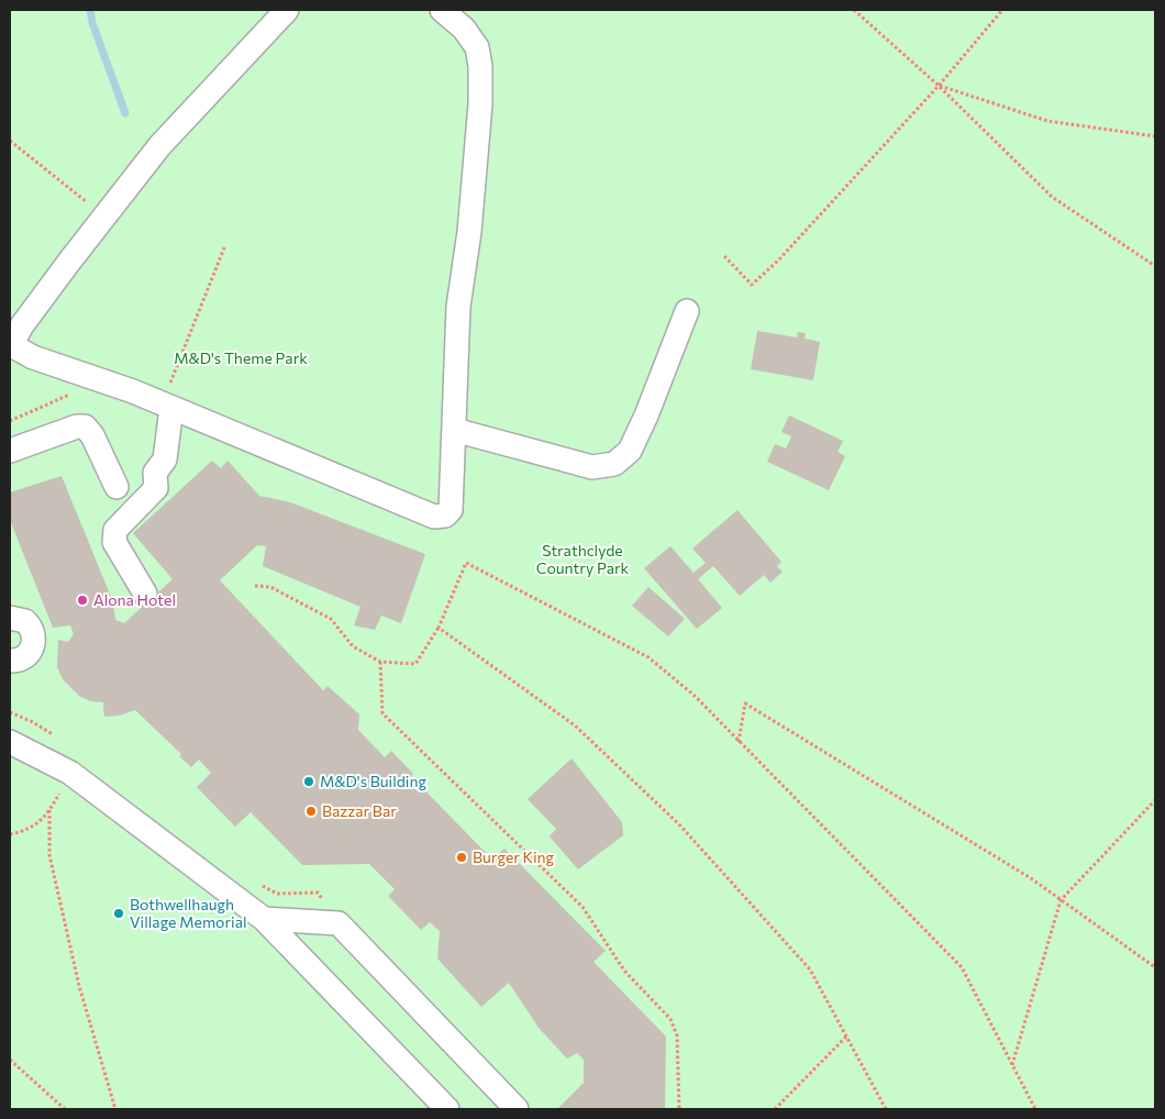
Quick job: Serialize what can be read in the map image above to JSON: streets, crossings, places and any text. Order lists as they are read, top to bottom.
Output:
{
  "parks": ["M&D's Theme Park", "Strathclyde Country Park"],
  "places": [
    "Alona Hotel",
    "M&D's Building",
    "Bazzar Bar",
    "Burger King",
    "Bothwellhaugh Village Memorial"
  ]
}
